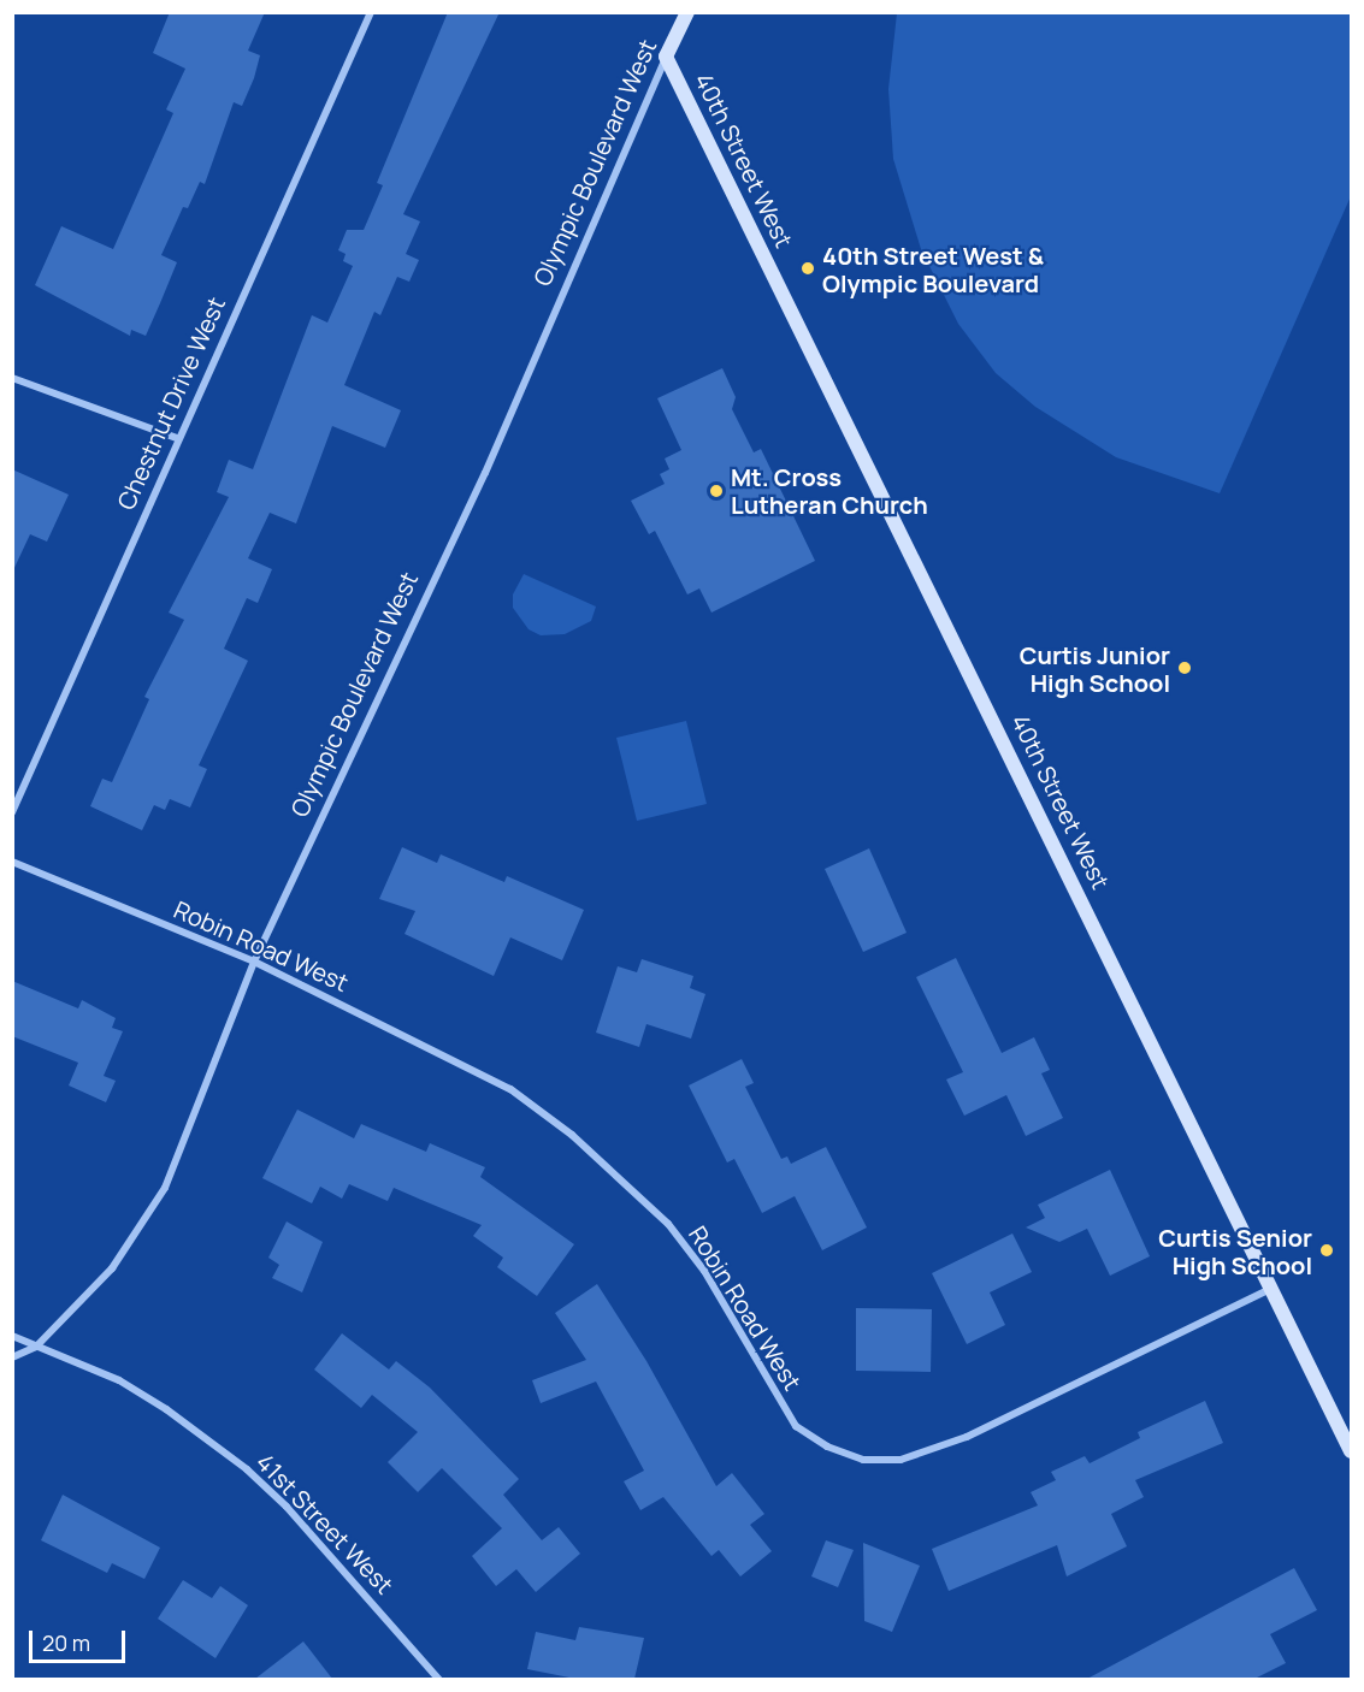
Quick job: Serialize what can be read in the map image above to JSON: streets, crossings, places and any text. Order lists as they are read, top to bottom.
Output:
{
  "streets": {
    "street": [
      "40th Street West",
      "Olympic Boulevard West",
      "Chestnut Drive West",
      "Robin Road West",
      "41st Street West"
    ]
  },
  "crossings": [
    ["40th Street West", "Olympic Boulevard West"],
    ["40th Street West", "Robin Road West"],
    ["Olympic Boulevard West", "Robin Road West"],
    ["Olympic Boulevard West", "41st Street West"]
  ],
  "places": [
    "40th Street West & Olympic Boulevard",
    "Mt. Cross Lutheran Church",
    "Curtis Junior High School",
    "Curtis Senior High School"
  ],
  "scale_bar": "20 m"
}
